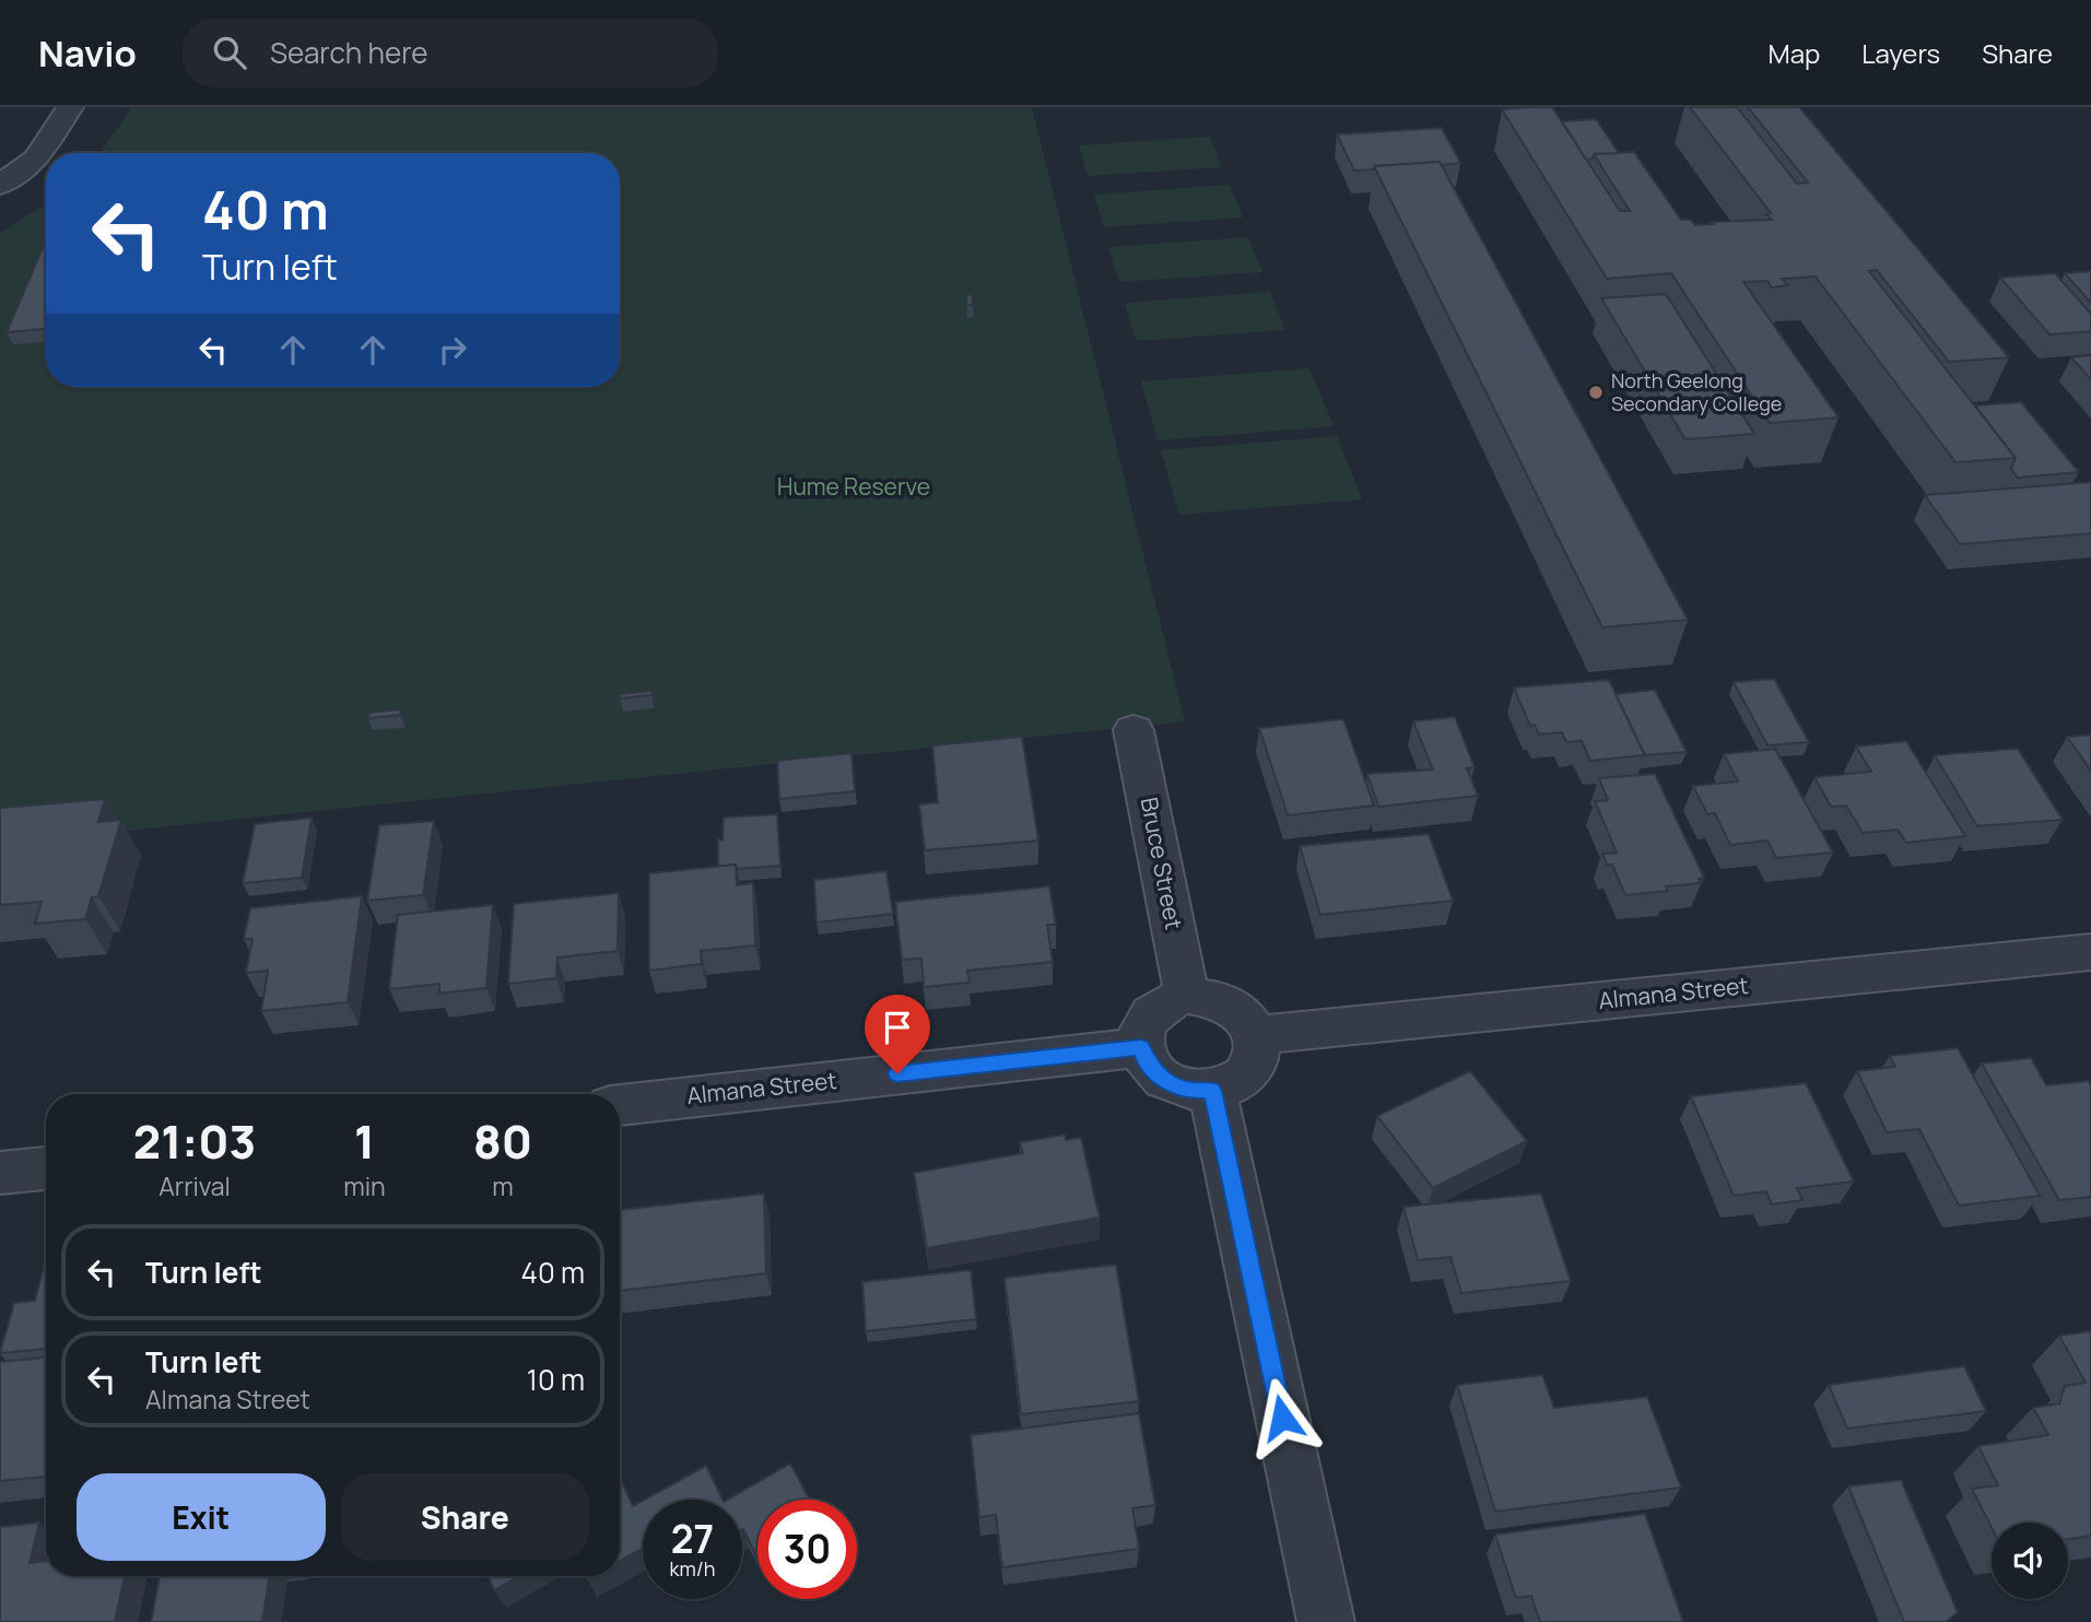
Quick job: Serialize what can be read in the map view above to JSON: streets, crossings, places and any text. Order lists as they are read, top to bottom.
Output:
{
  "streets": {
    "street": ["Bruce Street", "Almana Street"]
  },
  "crossings": [
    ["Bruce Street", "Almana Street"]
  ],
  "parks": ["Hume Reserve"],
  "places": ["North Geelong Secondary College"],
  "page": {
    "header": "Navio",
    "search": "Search here",
    "nav": ["Map", "Layers", "Share"],
    "turn": ["40 m", "Turn left"],
    "eta": [
      "21:03",
      "Arrival",
      "1",
      "min",
      "80",
      "m"
    ],
    "list": [
      {
        "name": "Turn left",
        "value": "40 m"
      },
      {
        "name": "Turn left",
        "note": "Almana Street",
        "value": "10 m"
      }
    ],
    "buttons": ["Exit", "Share"],
    "speed": "27 km/h",
    "limit": "30"
  }
}
